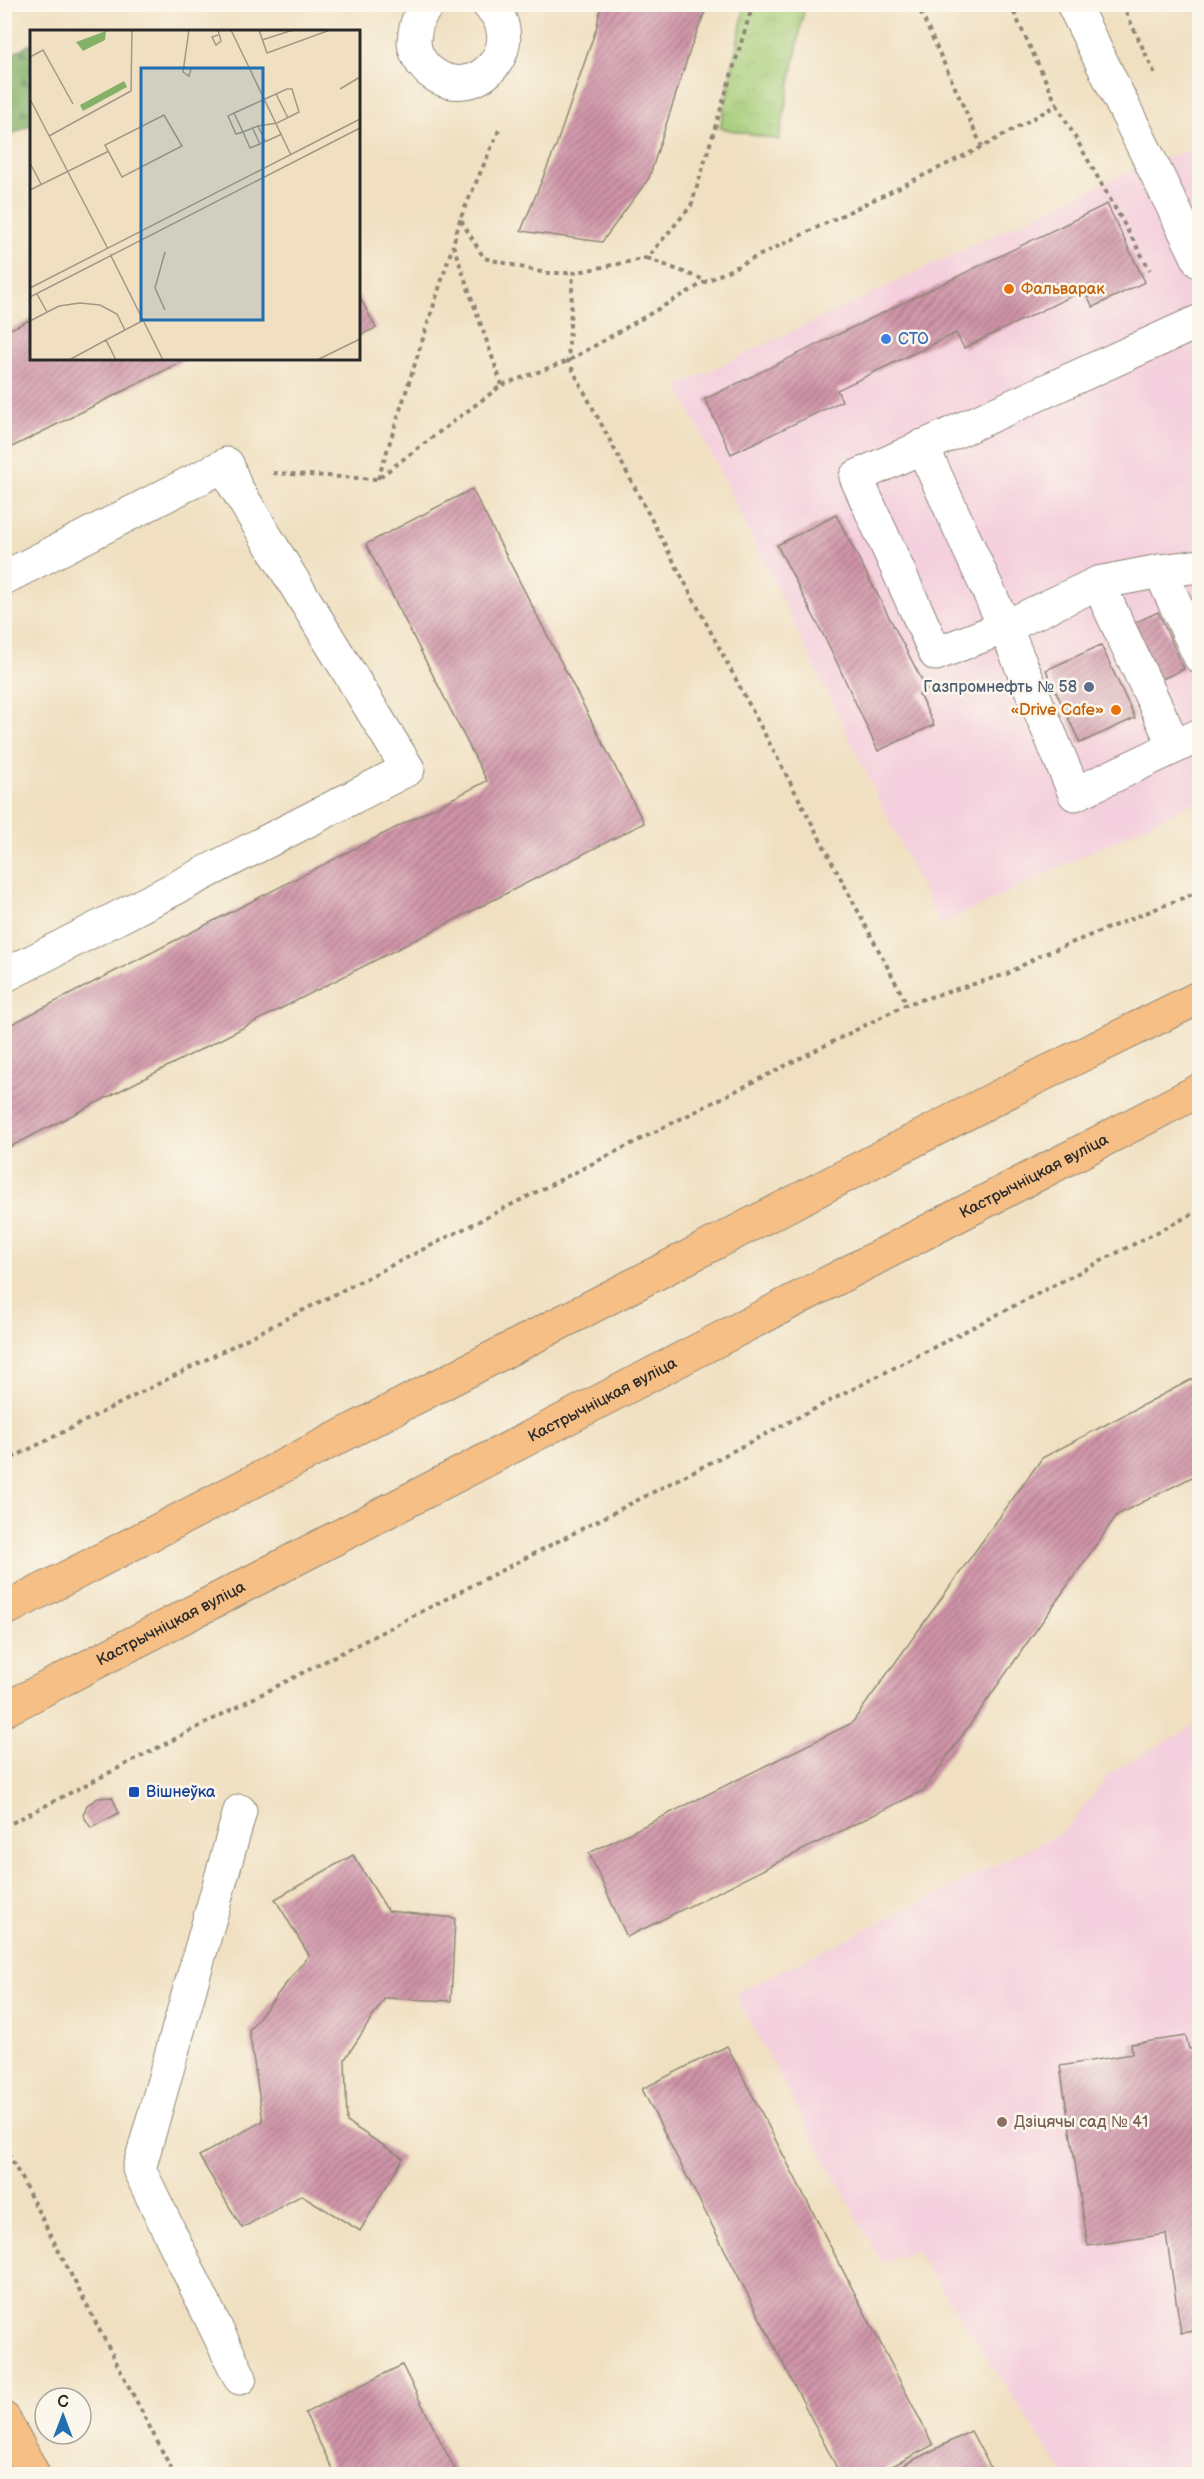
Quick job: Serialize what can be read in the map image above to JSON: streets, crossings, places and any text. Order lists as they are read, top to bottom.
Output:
{
  "streets": {
    "main road": ["Кастрычніцкая вуліца"]
  },
  "places": {
    "other": [
      "Фальварак",
      "СТО",
      "Газпромнефть № 58",
      "«Drive Cafe»",
      "Дзіцячы сад № 41"
    ],
    "transit": ["Вішнеўка"]
  },
  "north": "top"
}
